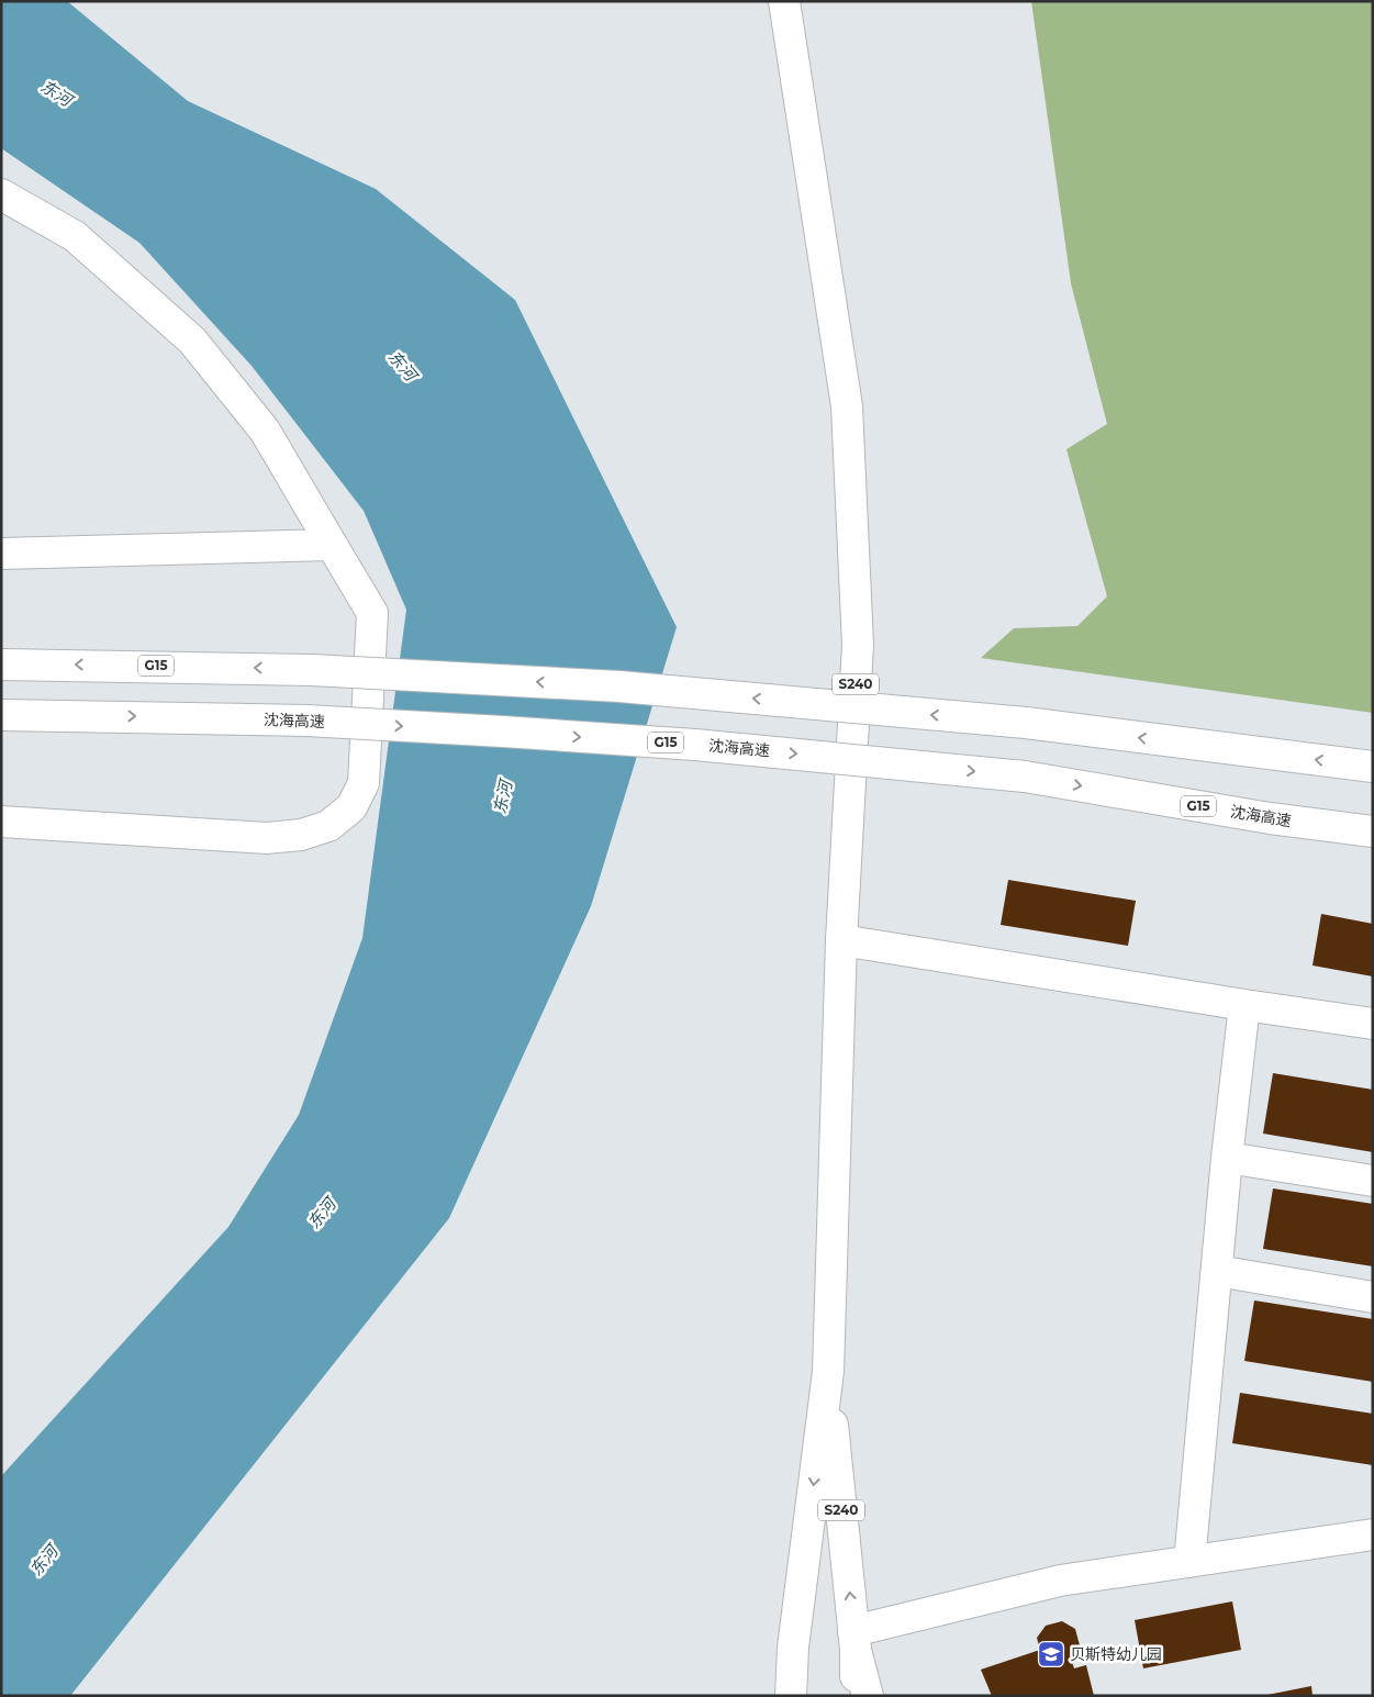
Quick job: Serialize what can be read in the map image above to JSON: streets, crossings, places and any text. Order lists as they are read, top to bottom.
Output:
{
  "streets": {
    "main road": ["G15", "S240", "沈海高速"]
  },
  "water": ["东河"],
  "places": {
    "school or university": ["贝斯特幼儿园"]
  }
}
